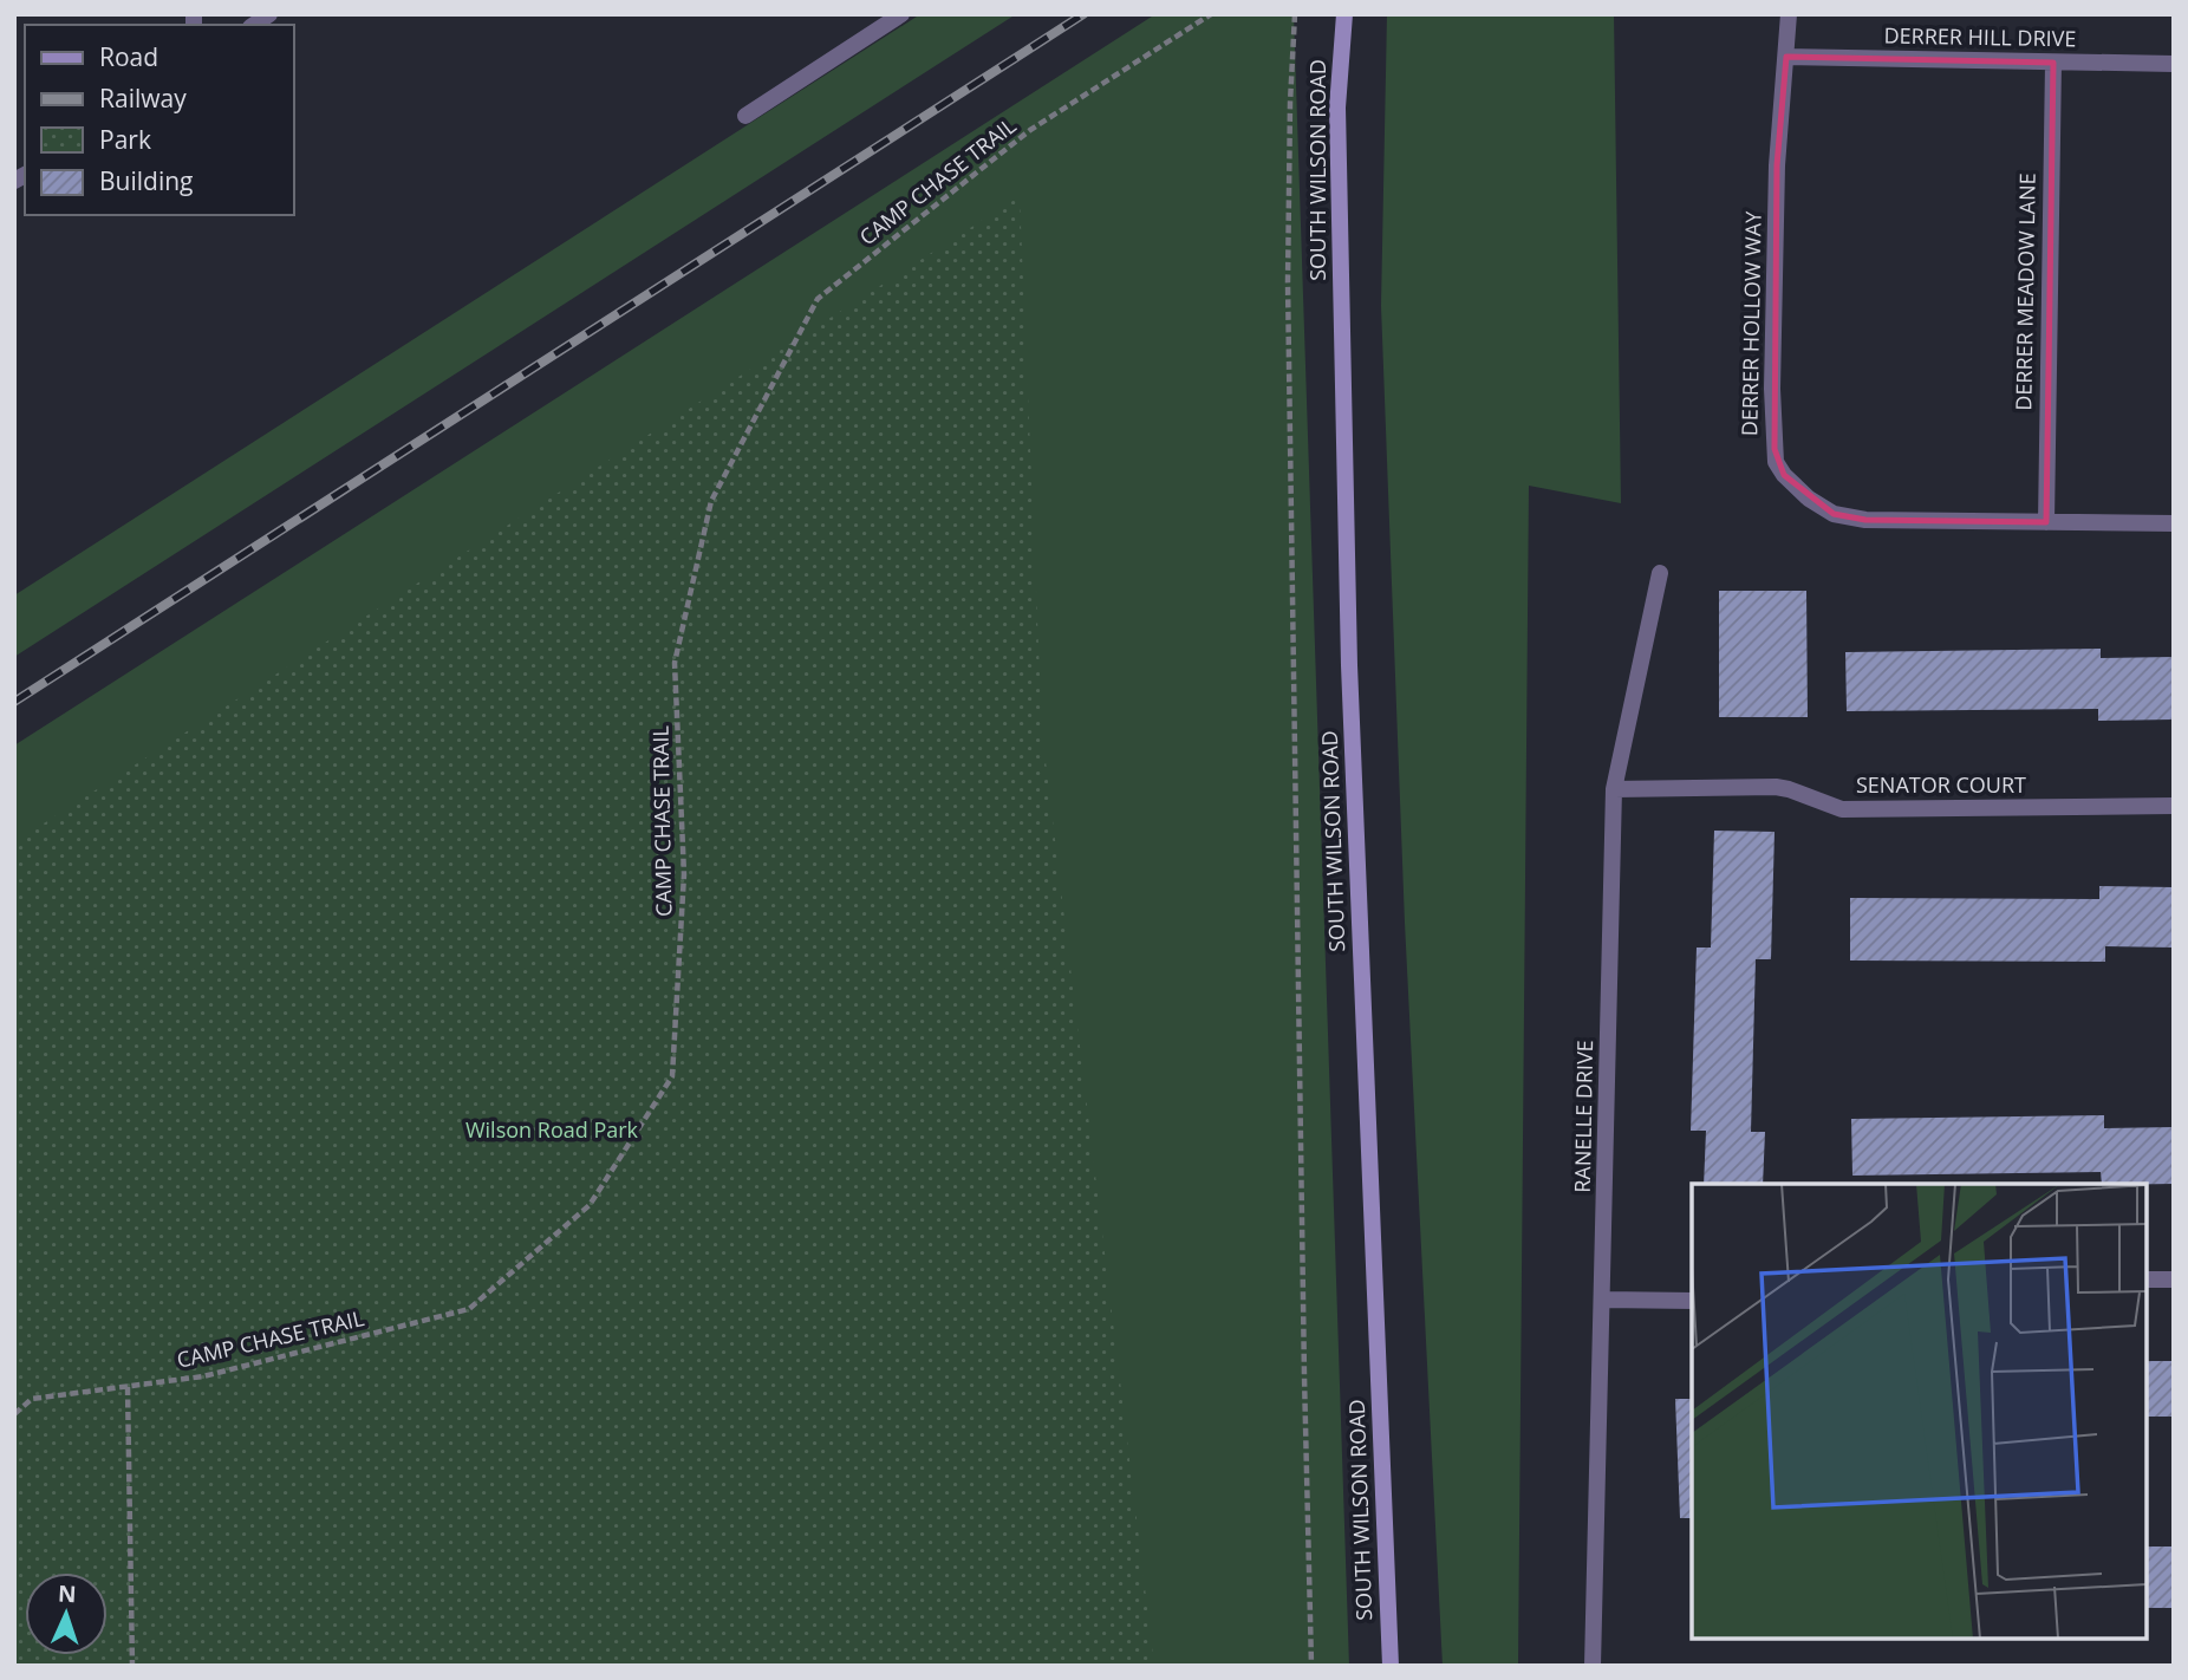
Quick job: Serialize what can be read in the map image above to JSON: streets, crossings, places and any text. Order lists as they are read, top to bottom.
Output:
{
  "streets": {
    "main road": ["SOUTH WILSON ROAD"],
    "street": [
      "DERRER HILL DRIVE",
      "DERRER MEADOW LANE",
      "DERRER HOLLOW WAY",
      "SENATOR COURT",
      "RANELLE DRIVE"
    ],
    "path": ["CAMP CHASE TRAIL"]
  },
  "crossings": [
    ["DERRER HILL DRIVE", "DERRER MEADOW LANE"],
    ["DERRER HILL DRIVE", "DERRER HOLLOW WAY"],
    ["DERRER MEADOW LANE", "DERRER HOLLOW WAY"],
    ["SENATOR COURT", "RANELLE DRIVE"]
  ],
  "parks": ["Wilson Road Park"],
  "legend": [
    "Road",
    "Railway",
    "Park",
    "Building"
  ],
  "north": "top"
}
